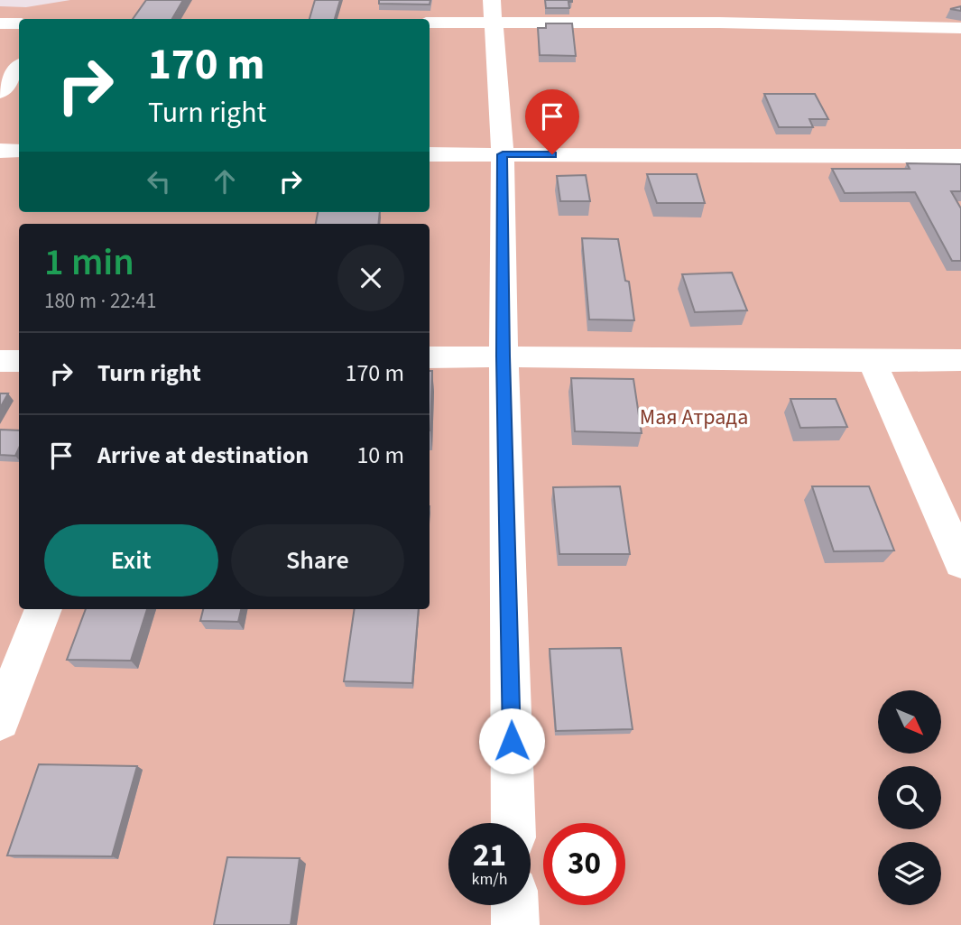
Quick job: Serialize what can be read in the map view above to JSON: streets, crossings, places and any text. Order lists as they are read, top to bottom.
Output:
{
  "parks": ["Мая Атрада"],
  "north": "bottom right",
  "page": {
    "turn": ["170 m", "Turn right"],
    "heading": ["1 min", "180 m · 22:41"],
    "list": [
      {
        "name": "Turn right",
        "value": "170 m"
      },
      {
        "name": "Arrive at destination",
        "value": "10 m"
      }
    ],
    "buttons": ["Exit", "Share"],
    "speed": "21 km/h",
    "limit": "30"
  }
}
